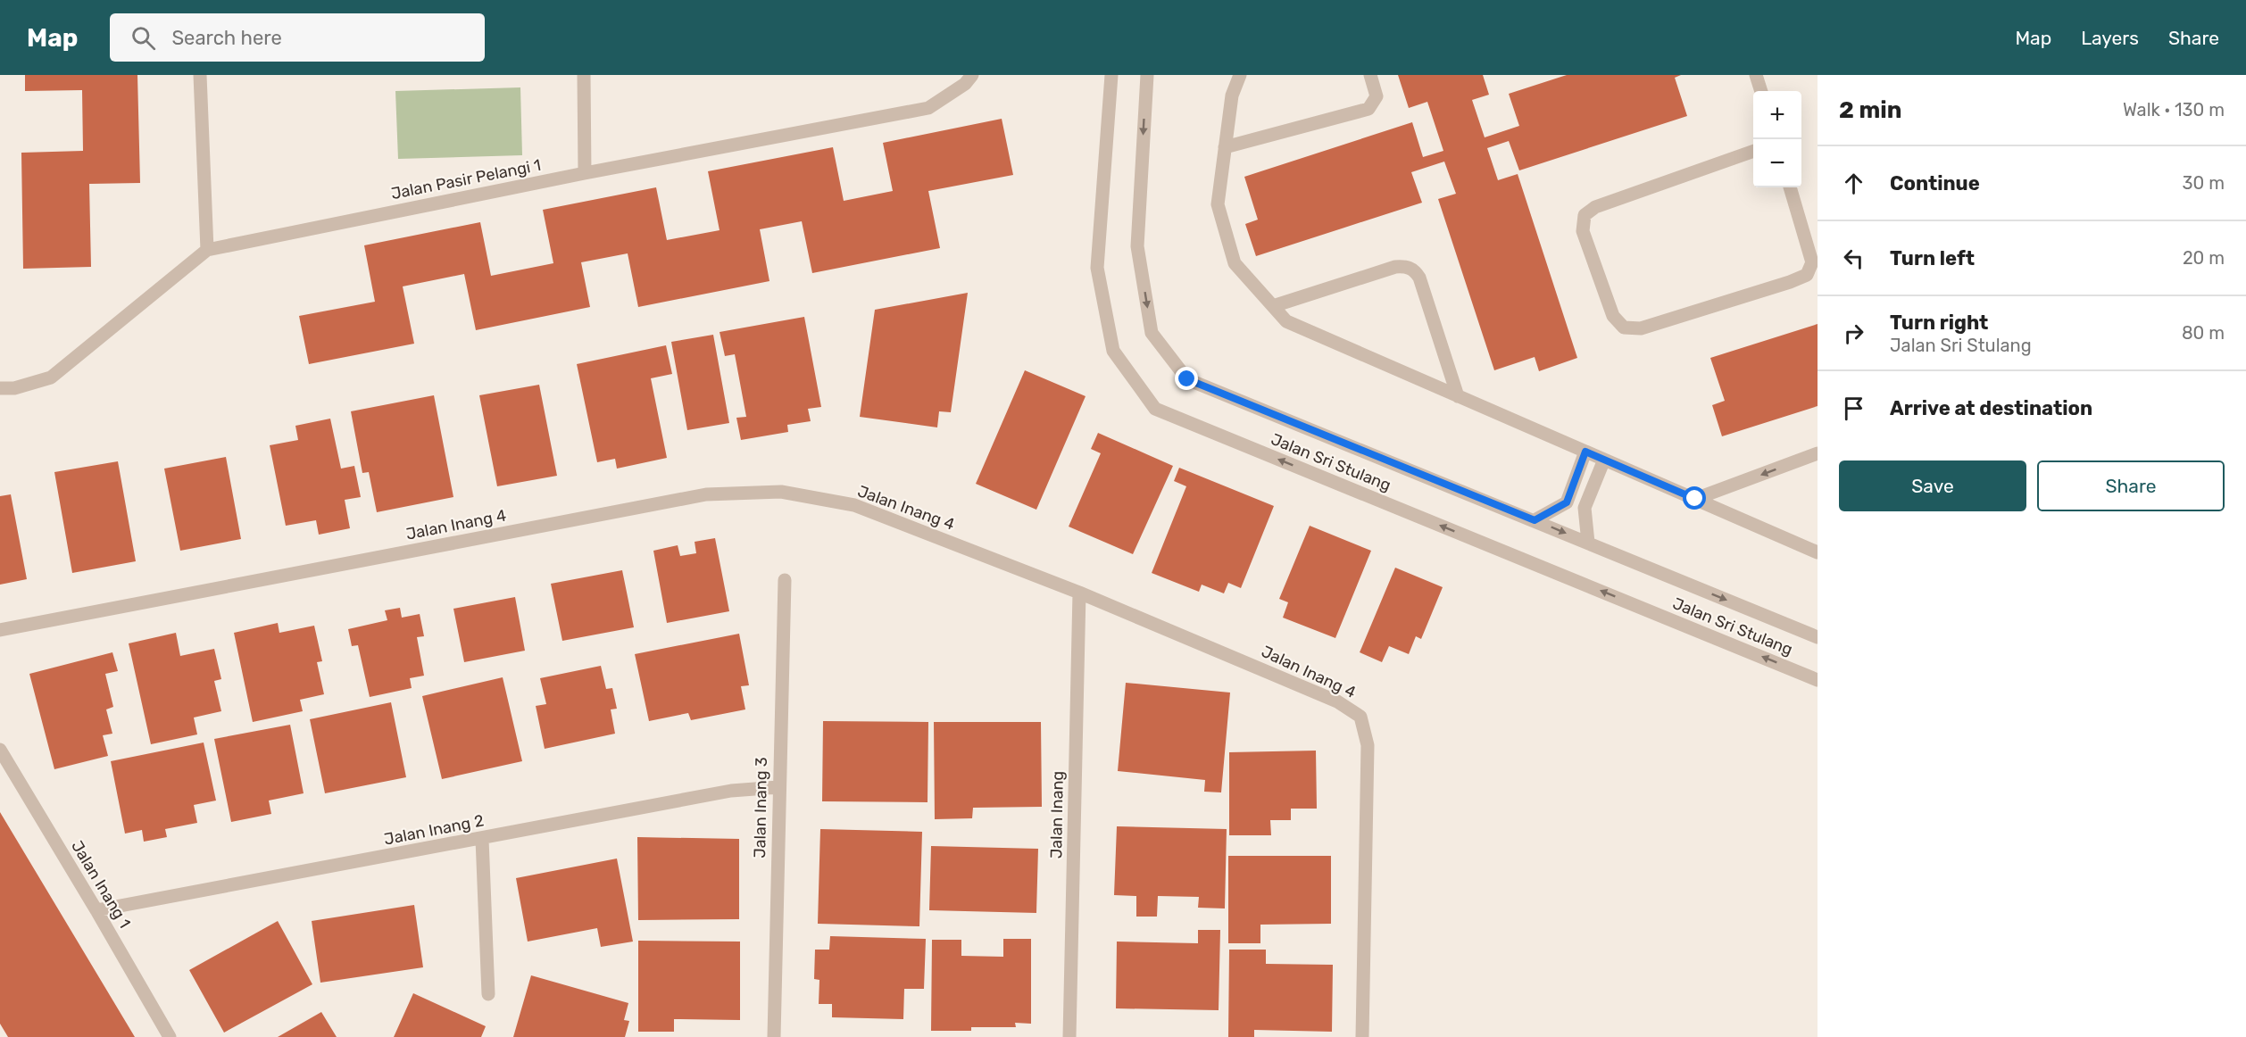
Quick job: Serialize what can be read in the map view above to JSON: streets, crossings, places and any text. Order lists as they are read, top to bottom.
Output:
{
  "streets": {
    "street": [
      "Jalan Pasir Pelangi 1",
      "Jalan Sri Stulang",
      "Jalan Inang 4",
      "Jalan Inang 3",
      "Jalan Inang",
      "Jalan Inang 2",
      "Jalan Inang 1"
    ]
  },
  "crossings": [
    ["Jalan Inang 4", "Jalan Inang"],
    ["Jalan Inang 3", "Jalan Inang 2"],
    ["Jalan Inang 2", "Jalan Inang 1"]
  ],
  "page": {
    "header": "Map",
    "search": "Search here",
    "nav": ["Map", "Layers", "Share"],
    "heading": ["2 min", "Walk · 130 m"],
    "map_buttons": ["+", "−"],
    "list": [
      ["Continue", "30 m"],
      ["Turn left", "20 m"],
      ["Turn right", "Jalan Sri Stulang", "80 m"],
      "Arrive at destination"
    ],
    "buttons": ["Save", "Share"]
  }
}
